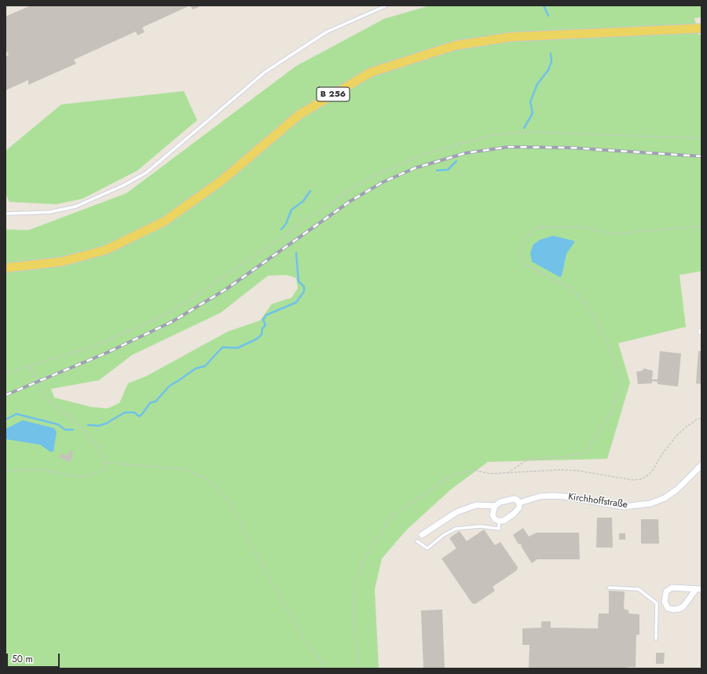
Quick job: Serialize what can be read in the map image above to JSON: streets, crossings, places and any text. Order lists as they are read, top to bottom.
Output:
{
  "streets": {
    "main road": ["B 256"],
    "street": ["Kirchhoffstraße"]
  },
  "scale_bar": "50 m"
}
